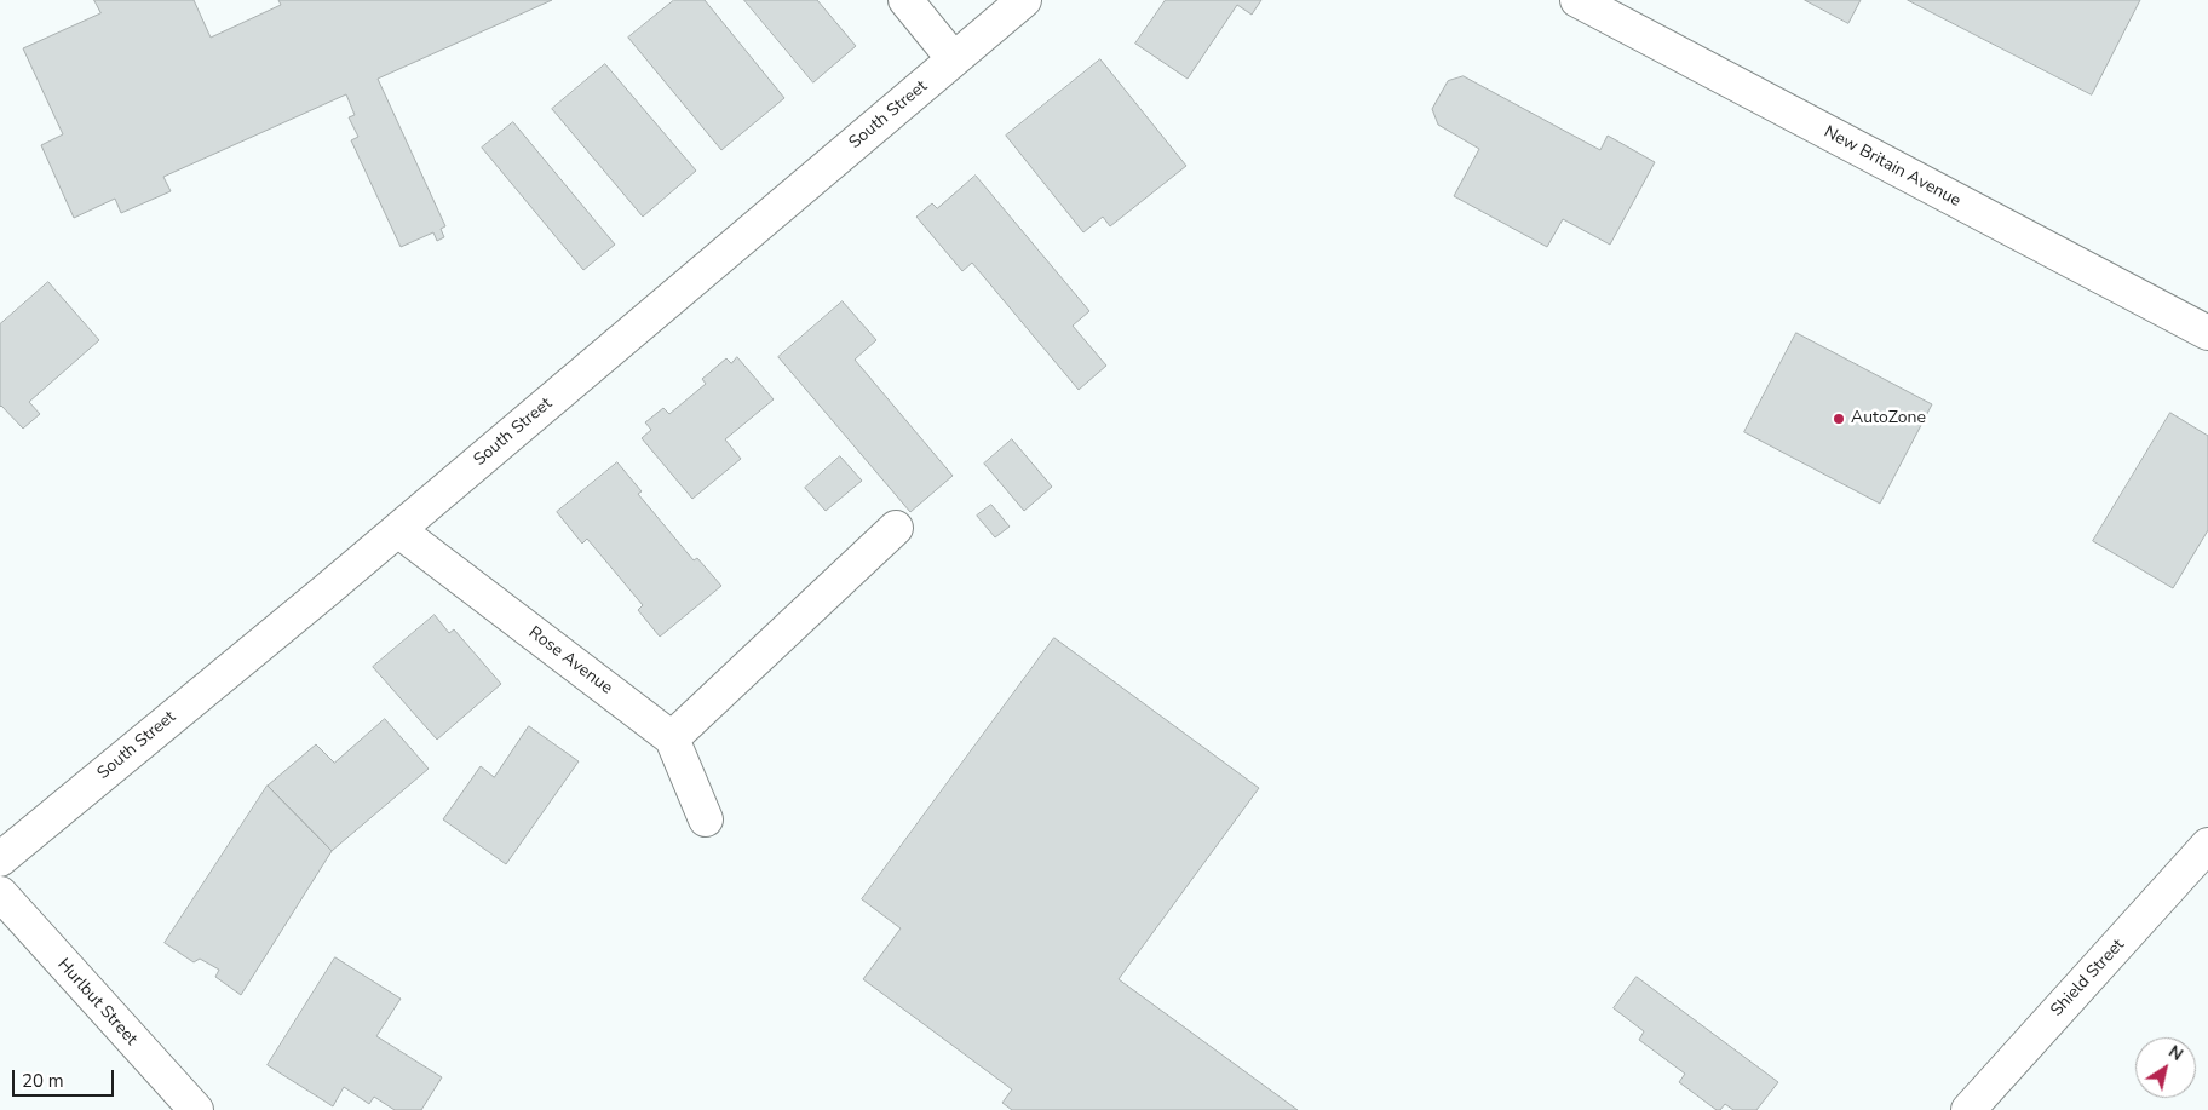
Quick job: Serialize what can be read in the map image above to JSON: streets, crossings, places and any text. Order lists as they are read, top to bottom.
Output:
{
  "streets": {
    "street": [
      "South Street",
      "New Britain Avenue",
      "Rose Avenue",
      "Shield Street",
      "Hurlbut Street"
    ]
  },
  "crossings": [
    ["South Street", "Rose Avenue"]
  ],
  "places": ["AutoZone"],
  "scale_bar": "20 m",
  "north": "top right"
}
